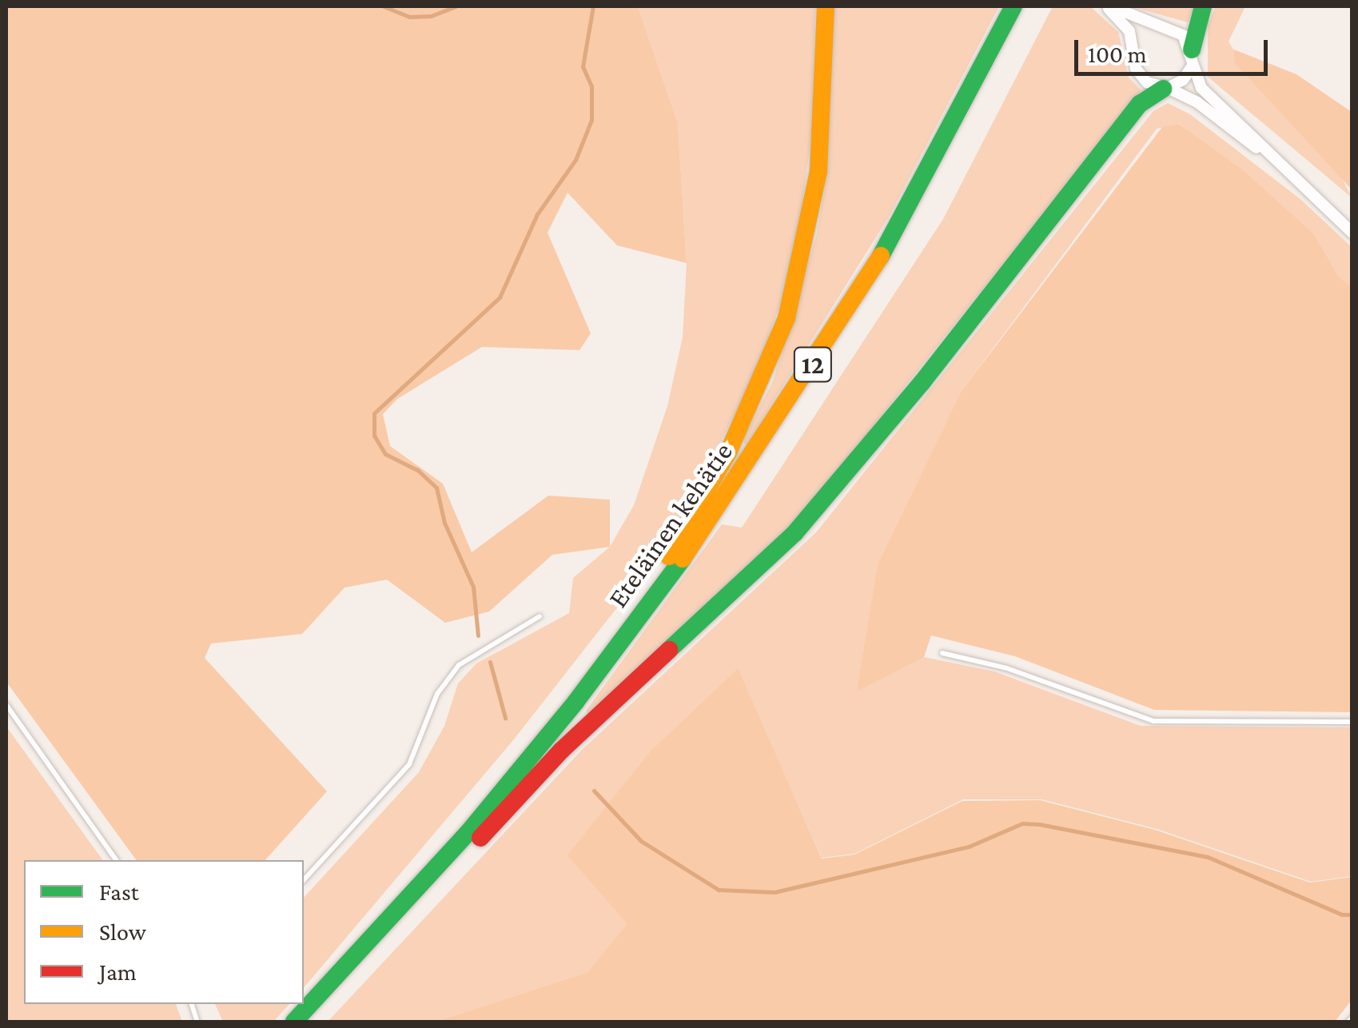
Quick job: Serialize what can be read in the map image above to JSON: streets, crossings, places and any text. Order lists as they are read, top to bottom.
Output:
{
  "streets": {
    "highway": ["12", "Eteläinen kehätie"]
  },
  "legend": ["Fast", "Slow", "Jam"],
  "scale_bar": "100 m"
}
